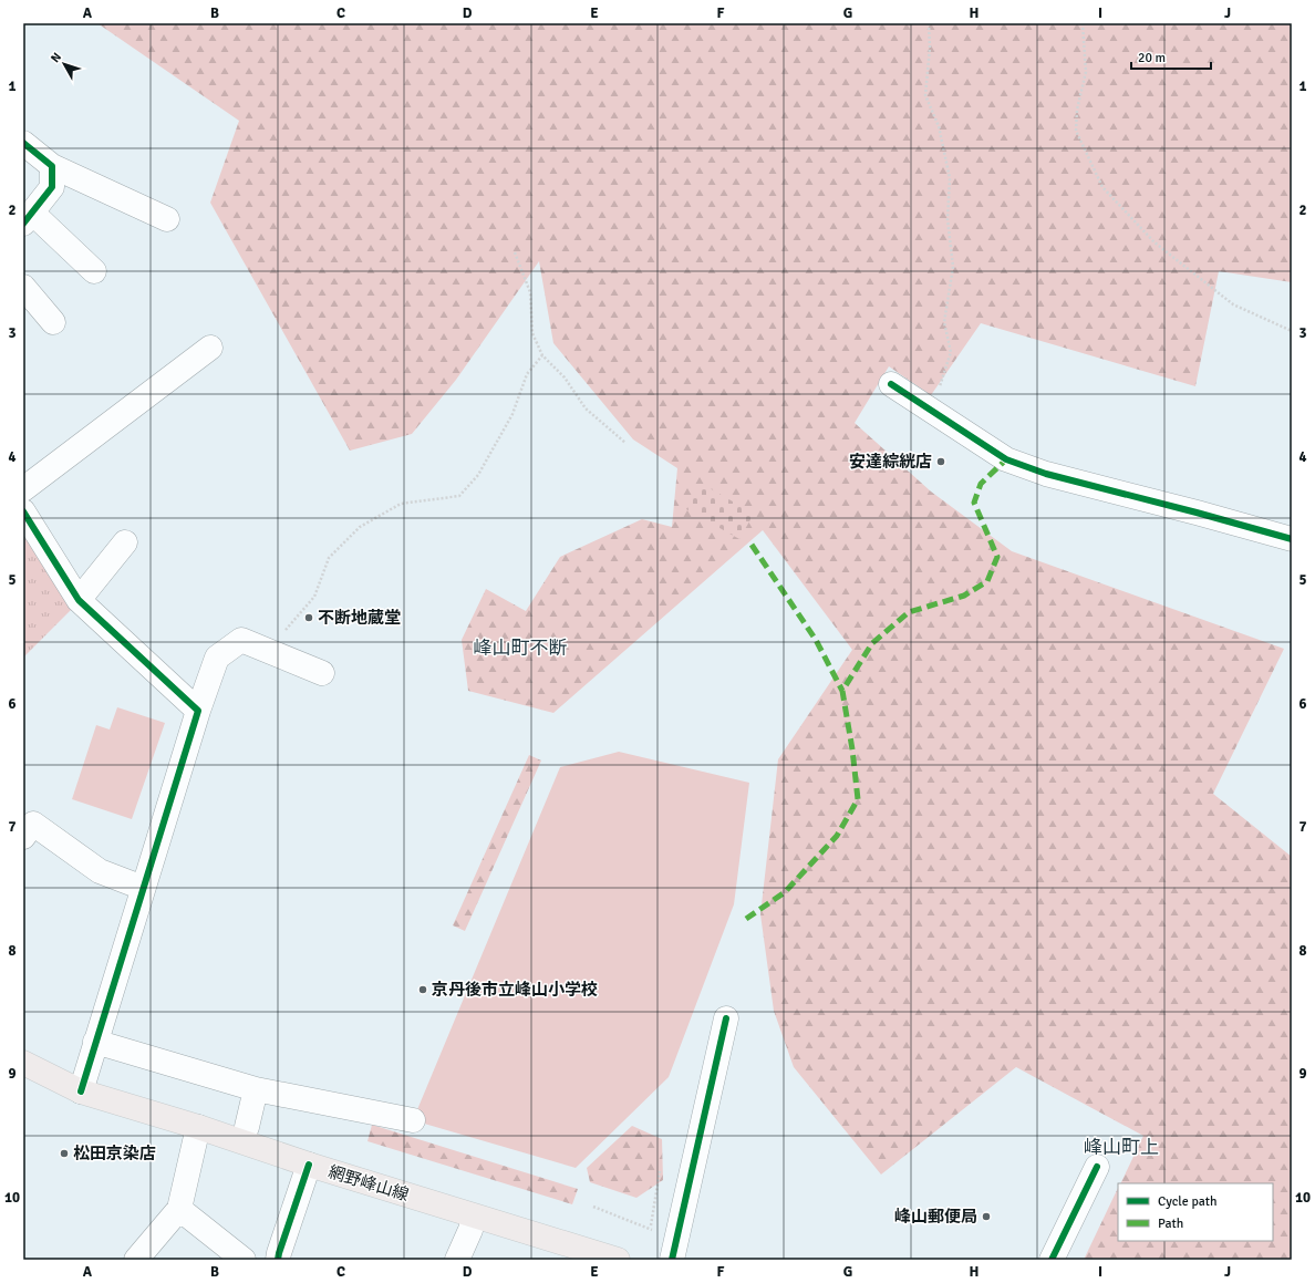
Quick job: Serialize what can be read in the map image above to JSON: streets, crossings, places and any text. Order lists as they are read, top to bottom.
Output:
{
  "streets": {
    "main road": ["網野峰山線"]
  },
  "districts": ["峰山町不断", "峰山町上"],
  "places": [
    "安達綜絖店",
    "不断地蔵堂",
    "京丹後市立峰山小学校",
    "松田京染店",
    "峰山郵便局"
  ],
  "legend": ["Cycle path", "Path"],
  "scale_bar": "20 m",
  "north": "top left",
  "grid": {
    "columns": [
      "A",
      "B",
      "C",
      "D",
      "E",
      "F",
      "G",
      "H",
      "I",
      "J"
    ],
    "rows": [
      "1",
      "2",
      "3",
      "4",
      "5",
      "6",
      "7",
      "8",
      "9",
      "10"
    ]
  }
}
